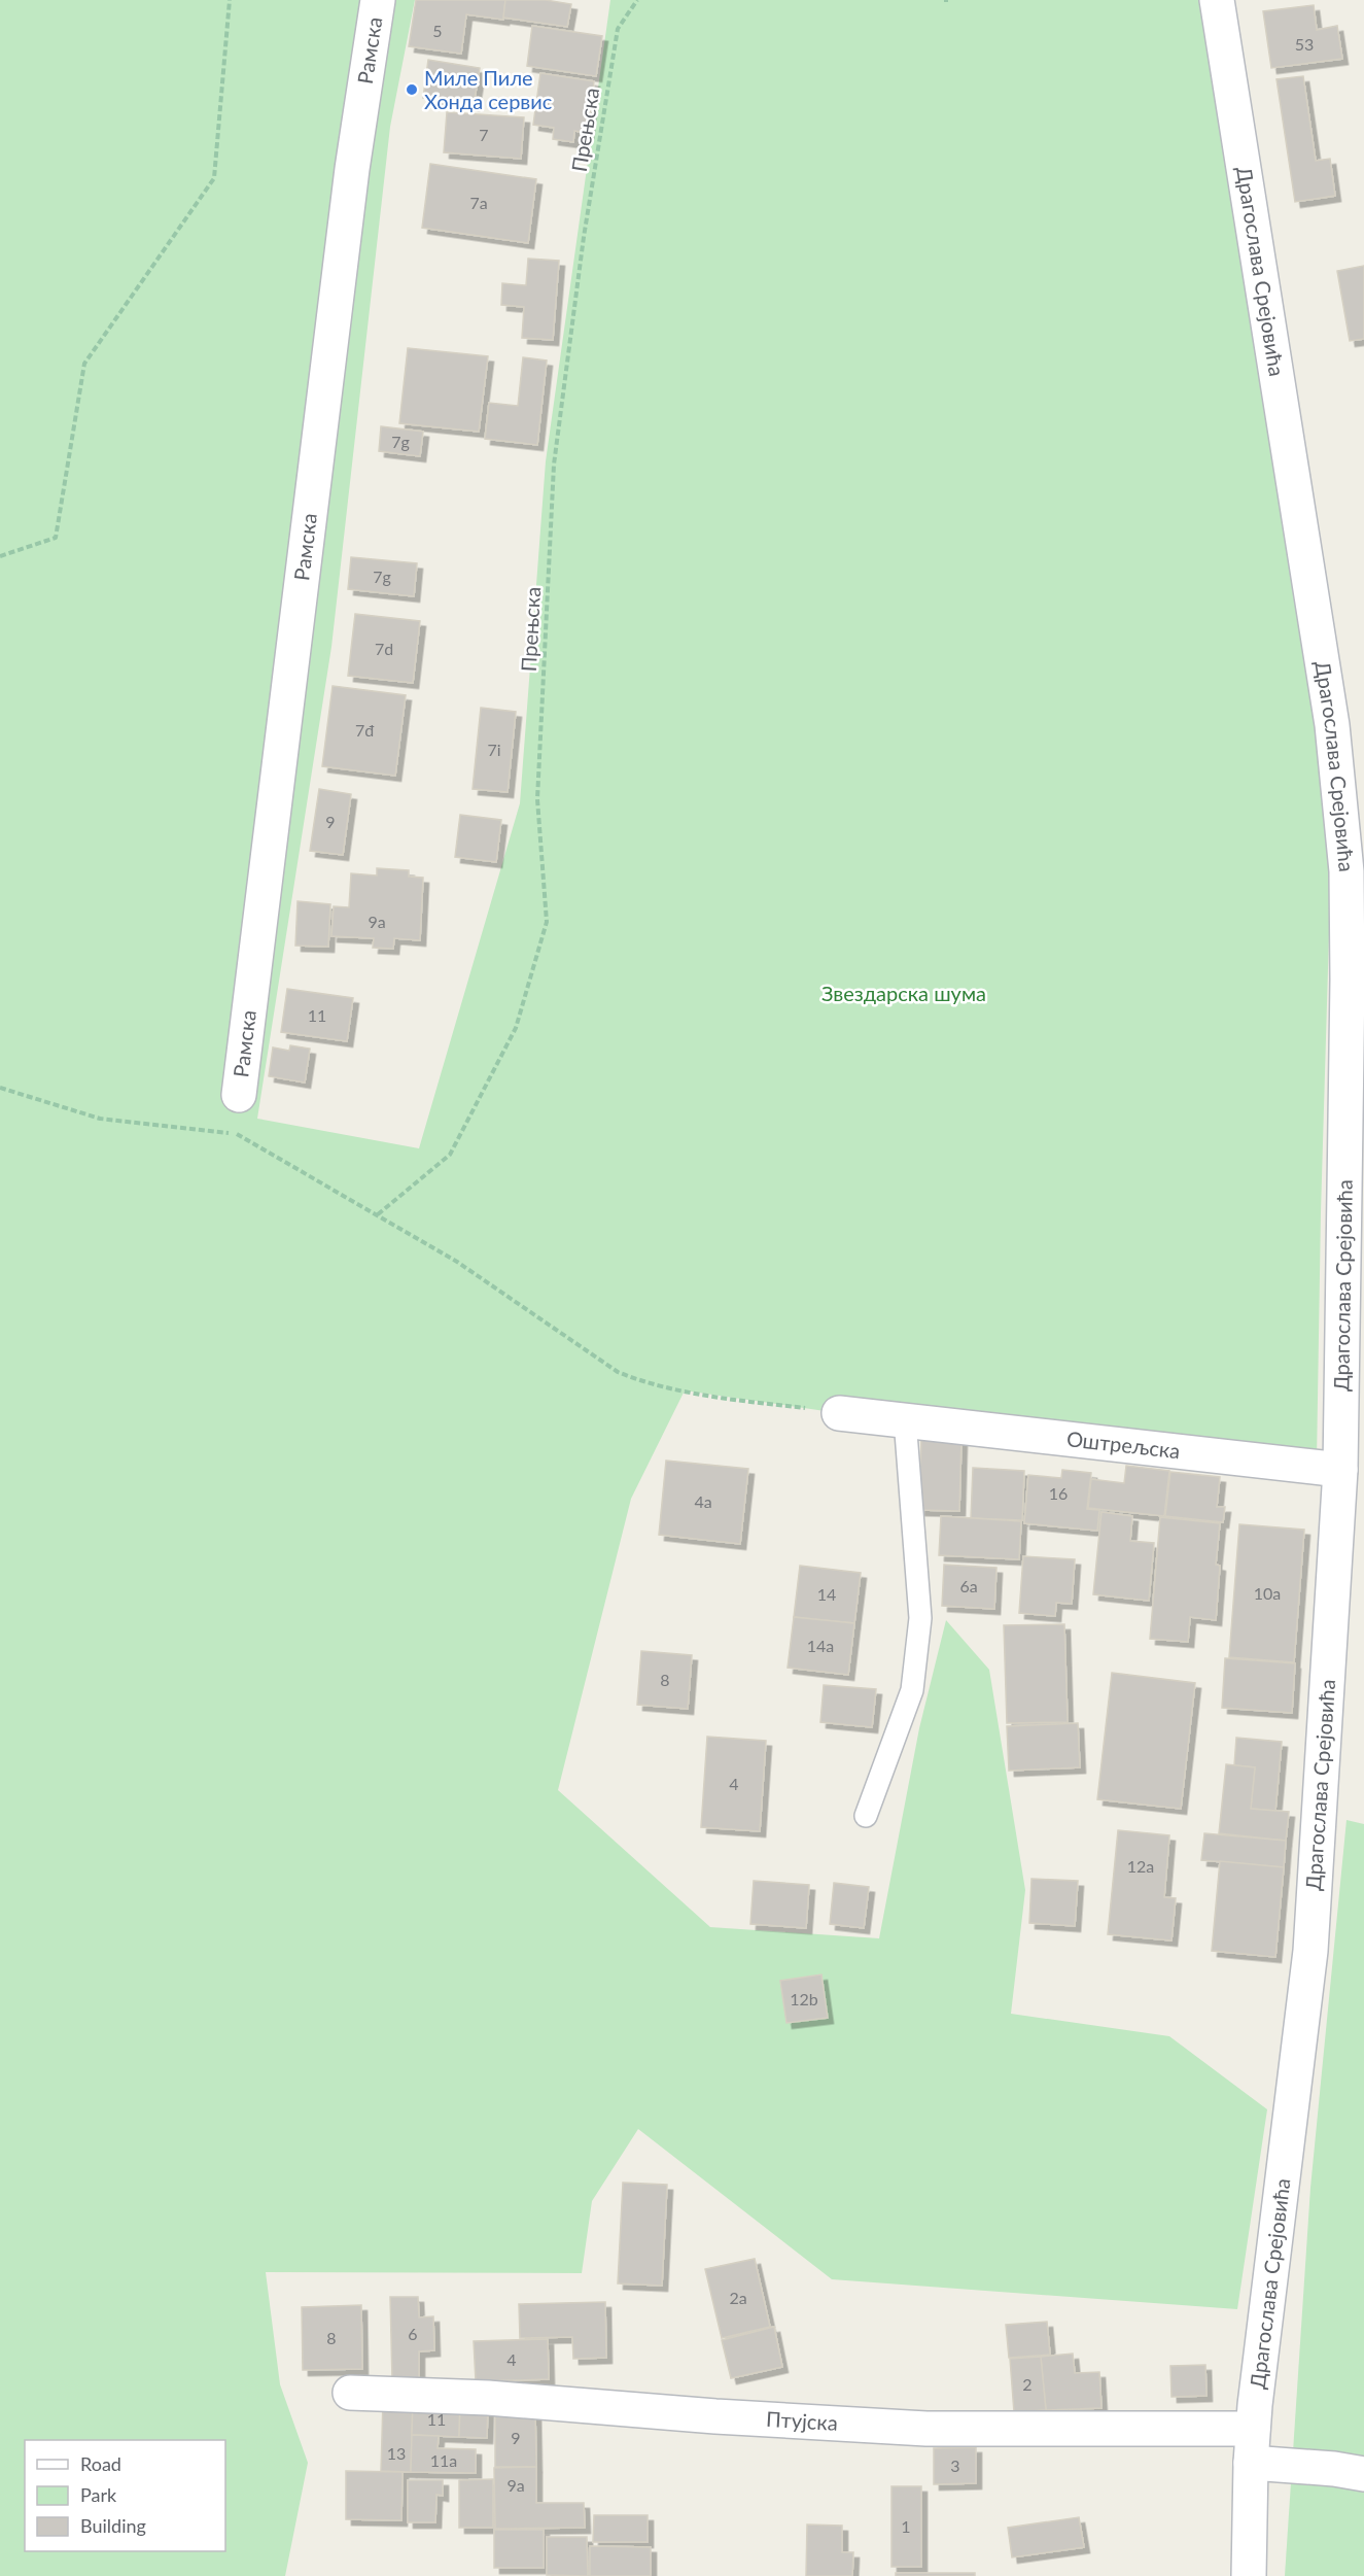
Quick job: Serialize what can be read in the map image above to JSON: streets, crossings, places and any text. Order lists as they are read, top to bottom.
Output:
{
  "streets": {
    "street": [
      "Рамска",
      "Драгослава Срејовића",
      "Оштрељска",
      "Птујска"
    ],
    "path": ["Прењска"]
  },
  "crossings": [
    ["Драгослава Срејовића", "Оштрељска"],
    ["Драгослава Срејовића", "Птујска"]
  ],
  "parks": ["Звездарска шума"],
  "places": ["Миле Пиле Хонда сервис"],
  "house_numbers": [
    "5",
    "53",
    "7",
    "7a",
    "7g",
    "7g",
    "7d",
    "7đ",
    "7i",
    "9",
    "9a",
    "11",
    "16",
    "4a",
    "6a",
    "10a",
    "14",
    "14a",
    "8",
    "4",
    "12a",
    "12b",
    "2a",
    "6",
    "8",
    "4",
    "2",
    "11",
    "9",
    "13",
    "11a",
    "3",
    "9a",
    "1"
  ],
  "legend": ["Road", "Park", "Building"]
}
